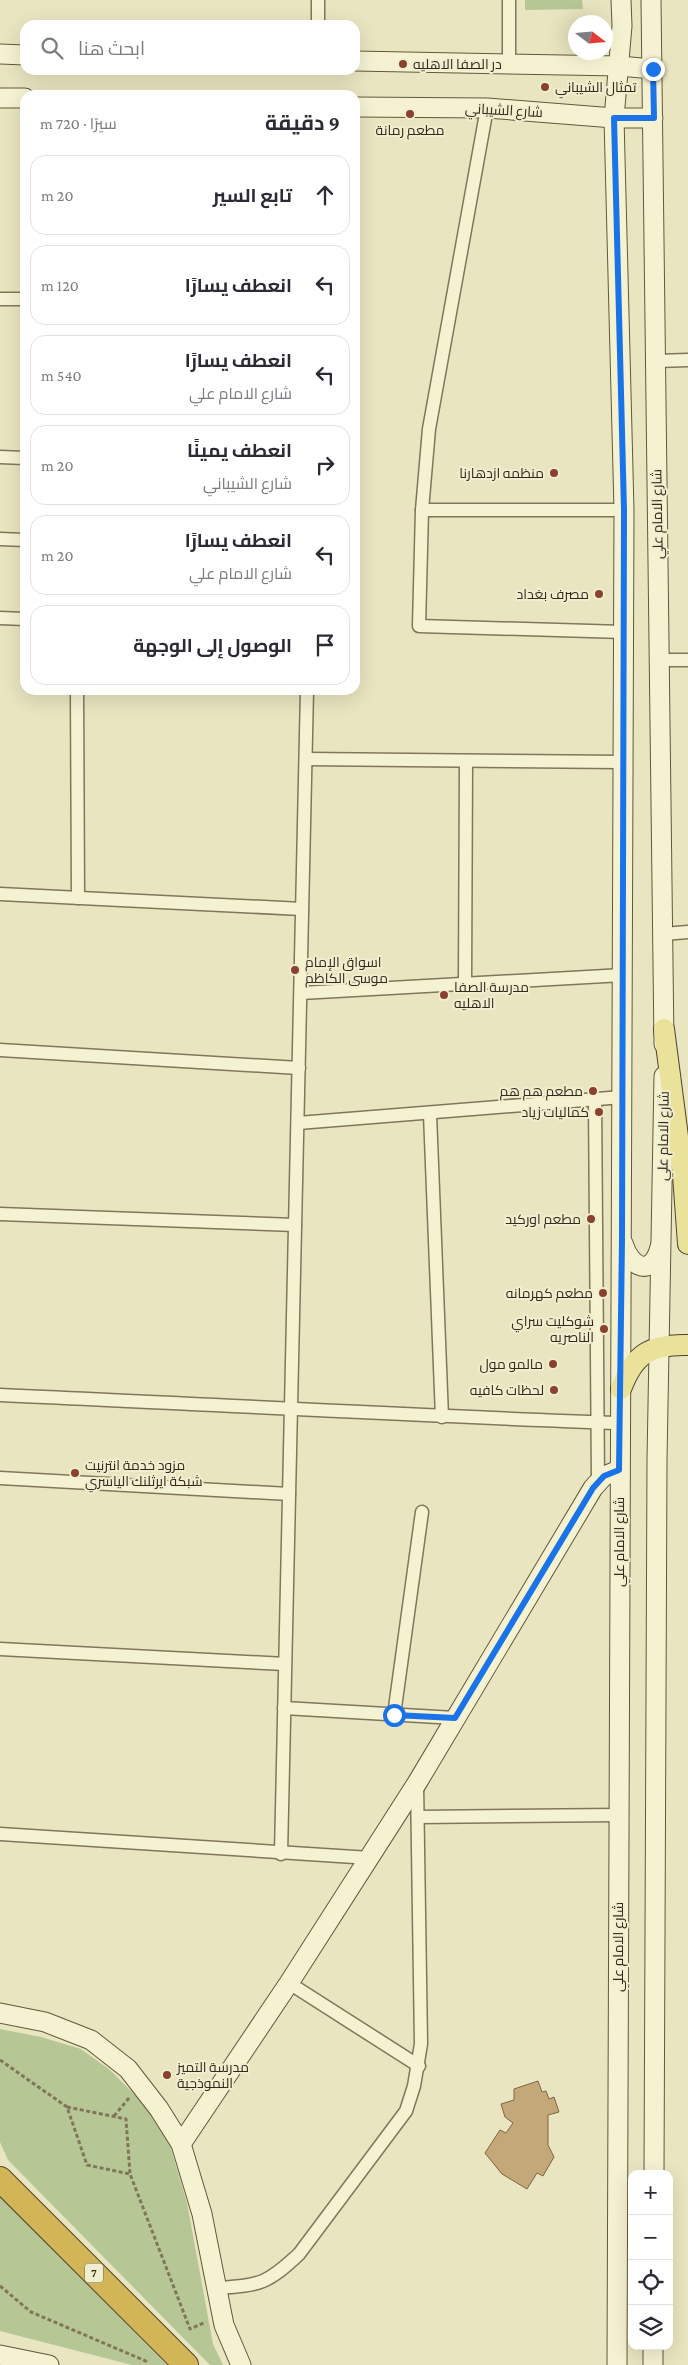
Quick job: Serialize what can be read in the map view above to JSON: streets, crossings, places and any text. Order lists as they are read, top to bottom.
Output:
{
  "streets": {
    "highway": ["7"],
    "main road": ["شارع الشيباني", "شارع الامام علي"]
  },
  "crossings": [
    ["شارع الشيباني", "شارع الامام علي"]
  ],
  "places": [
    "در الصفا الاهليه",
    "تمثال الشيباني",
    "مطعم رمانة",
    "منظمه ازدهارنا",
    "مصرف بغداد",
    "اسواق الإمام موسى الكاظم",
    "مدرسة الصفا الاهليه",
    "مطعم هم هم",
    "كماليات زياد",
    "مطعم اوركيد",
    "مطعم كهرمانه",
    "شوكليت سراي الناصريه",
    "مالمو مول",
    "لحظات كافيه",
    "مزود خدمة انترنيت شبكة ايرثلنك الياسري",
    "مدرسة التميز النموذجية"
  ],
  "north": "right",
  "page": {
    "search": "ابحث هنا",
    "heading": ["9 دقيقة", "سيرًا · 720 m"],
    "list": [
      ["تابع السير", "20 m"],
      ["انعطف يسارًا", "120 m"],
      ["انعطف يسارًا", "شارع الامام علي", "540 m"],
      ["انعطف يمينًا", "شارع الشيباني", "20 m"],
      ["انعطف يسارًا", "شارع الامام علي", "20 m"],
      "الوصول إلى الوجهة"
    ],
    "map_buttons": ["+", "−"]
  }
}
